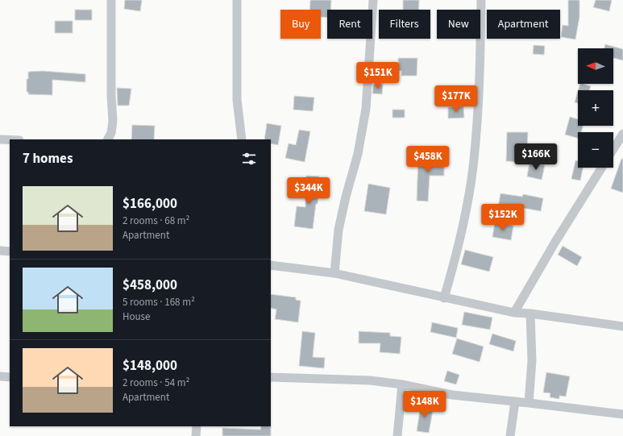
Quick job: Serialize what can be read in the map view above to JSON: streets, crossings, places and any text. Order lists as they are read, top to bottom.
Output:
{
  "north": "left",
  "page": {
    "chip": [
      "Buy",
      "Rent",
      "Filters",
      "New",
      "Apartment"
    ],
    "map_buttons": ["+", "−"],
    "price": [
      "$151K",
      "$177K",
      "$166K",
      "$458K",
      "$344K",
      "$152K",
      "$148K"
    ],
    "heading": "7 homes",
    "list": [
      {
        "name": "$166,000",
        "note": "2 rooms · 68 m² · Apartment"
      },
      {
        "name": "$458,000",
        "note": "5 rooms · 168 m² · House"
      },
      {
        "name": "$148,000",
        "note": "2 rooms · 54 m² · Apartment"
      }
    ]
  }
}
